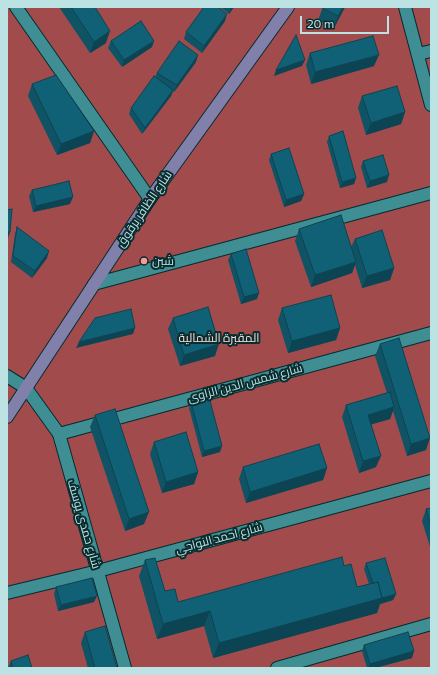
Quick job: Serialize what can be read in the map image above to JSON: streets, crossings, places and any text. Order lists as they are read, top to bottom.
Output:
{
  "streets": {
    "main road": ["شارع الظافر برقوق"],
    "street": ["شارع شمس الدين الزاوى", "شارع حمدى يوسف", "شارع احمد النواجي"]
  },
  "crossings": [
    ["شارع الظافر برقوق", "شارع حمدى يوسف"],
    ["شارع شمس الدين الزاوى", "شارع حمدى يوسف"],
    ["شارع حمدى يوسف", "شارع احمد النواجي"]
  ],
  "parks": ["المقبرة الشمالية"],
  "places": ["شبن"],
  "scale_bar": "20 m"
}
